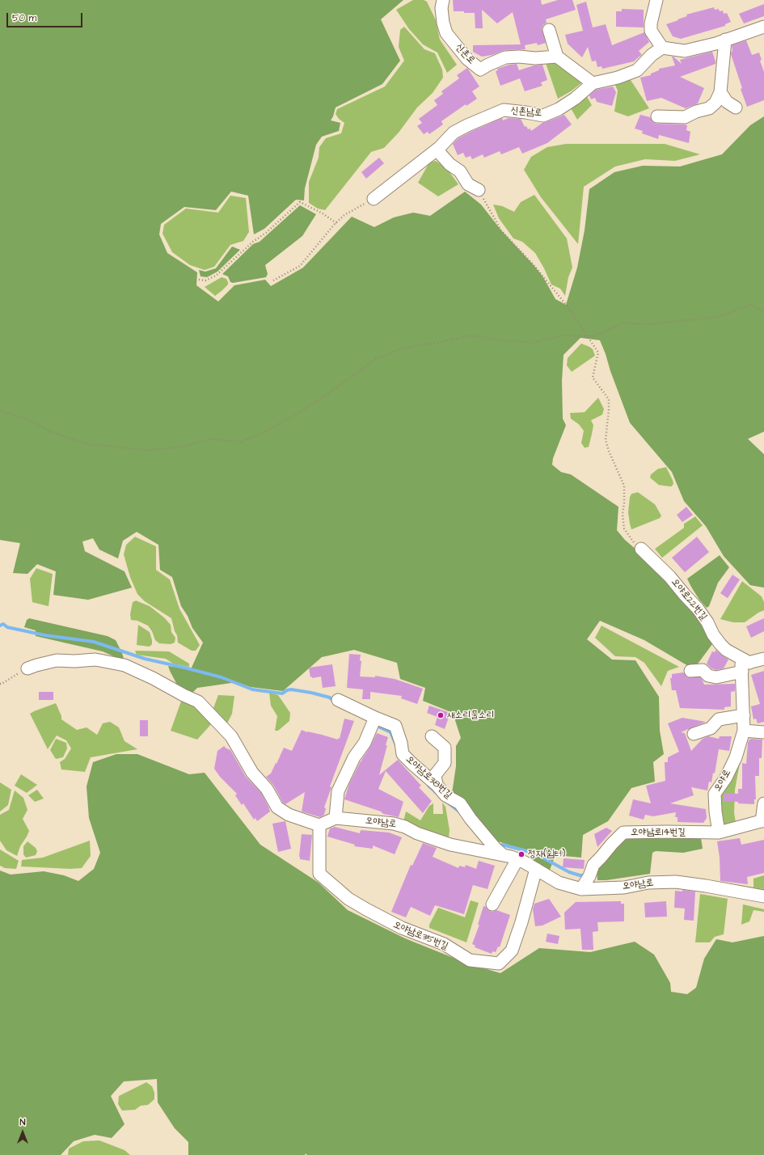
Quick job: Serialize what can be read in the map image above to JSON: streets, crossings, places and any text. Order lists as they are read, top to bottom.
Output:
{
  "streets": {
    "street": [
      "신촌로",
      "신촌남로",
      "오야로22번길",
      "오야남로38번길",
      "오야로",
      "오야남로",
      "오야남로14번길",
      "오야남로35번길"
    ]
  },
  "crossings": [
    ["오야로22번길", "오야로"],
    ["오야남로38번길", "오야남로"],
    ["오야로", "오야남로14번길"],
    ["오야남로", "오야남로14번길"],
    ["오야남로", "오야남로35번길"]
  ],
  "places": ["새소리물소리", "정자(쉼터)"],
  "scale_bar": "50 m",
  "north": "top"
}
